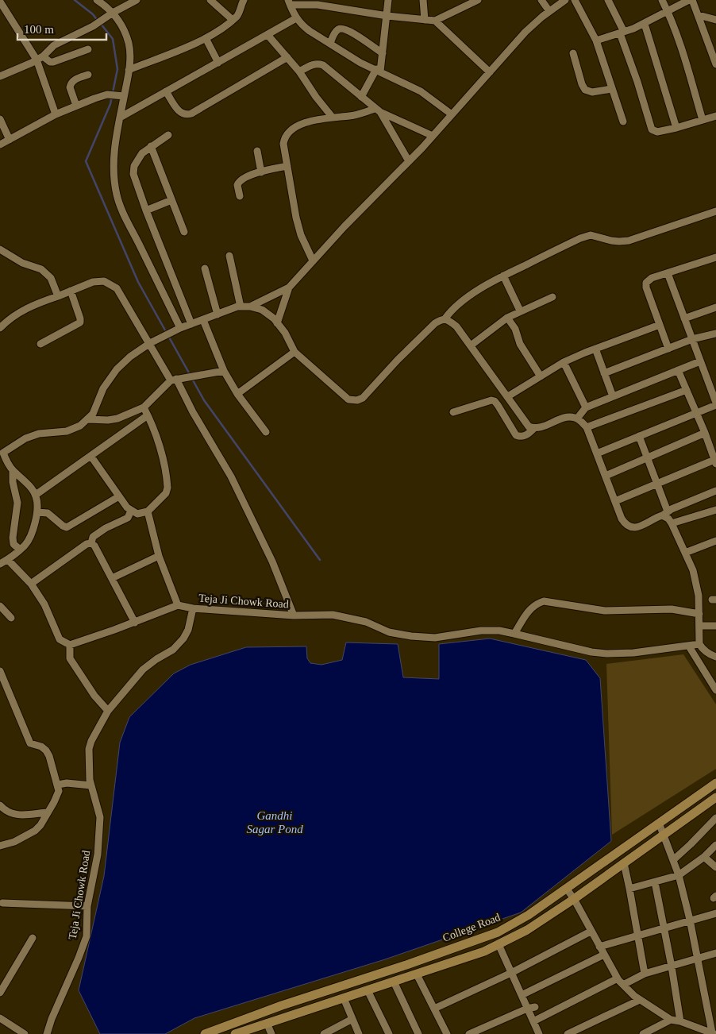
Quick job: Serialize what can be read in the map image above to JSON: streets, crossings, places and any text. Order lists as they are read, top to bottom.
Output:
{
  "streets": {
    "main road": ["College Road"],
    "street": ["Teja Ji Chowk Road"]
  },
  "water": ["Gandhi Sagar Pond"],
  "scale_bar": "100 m"
}
